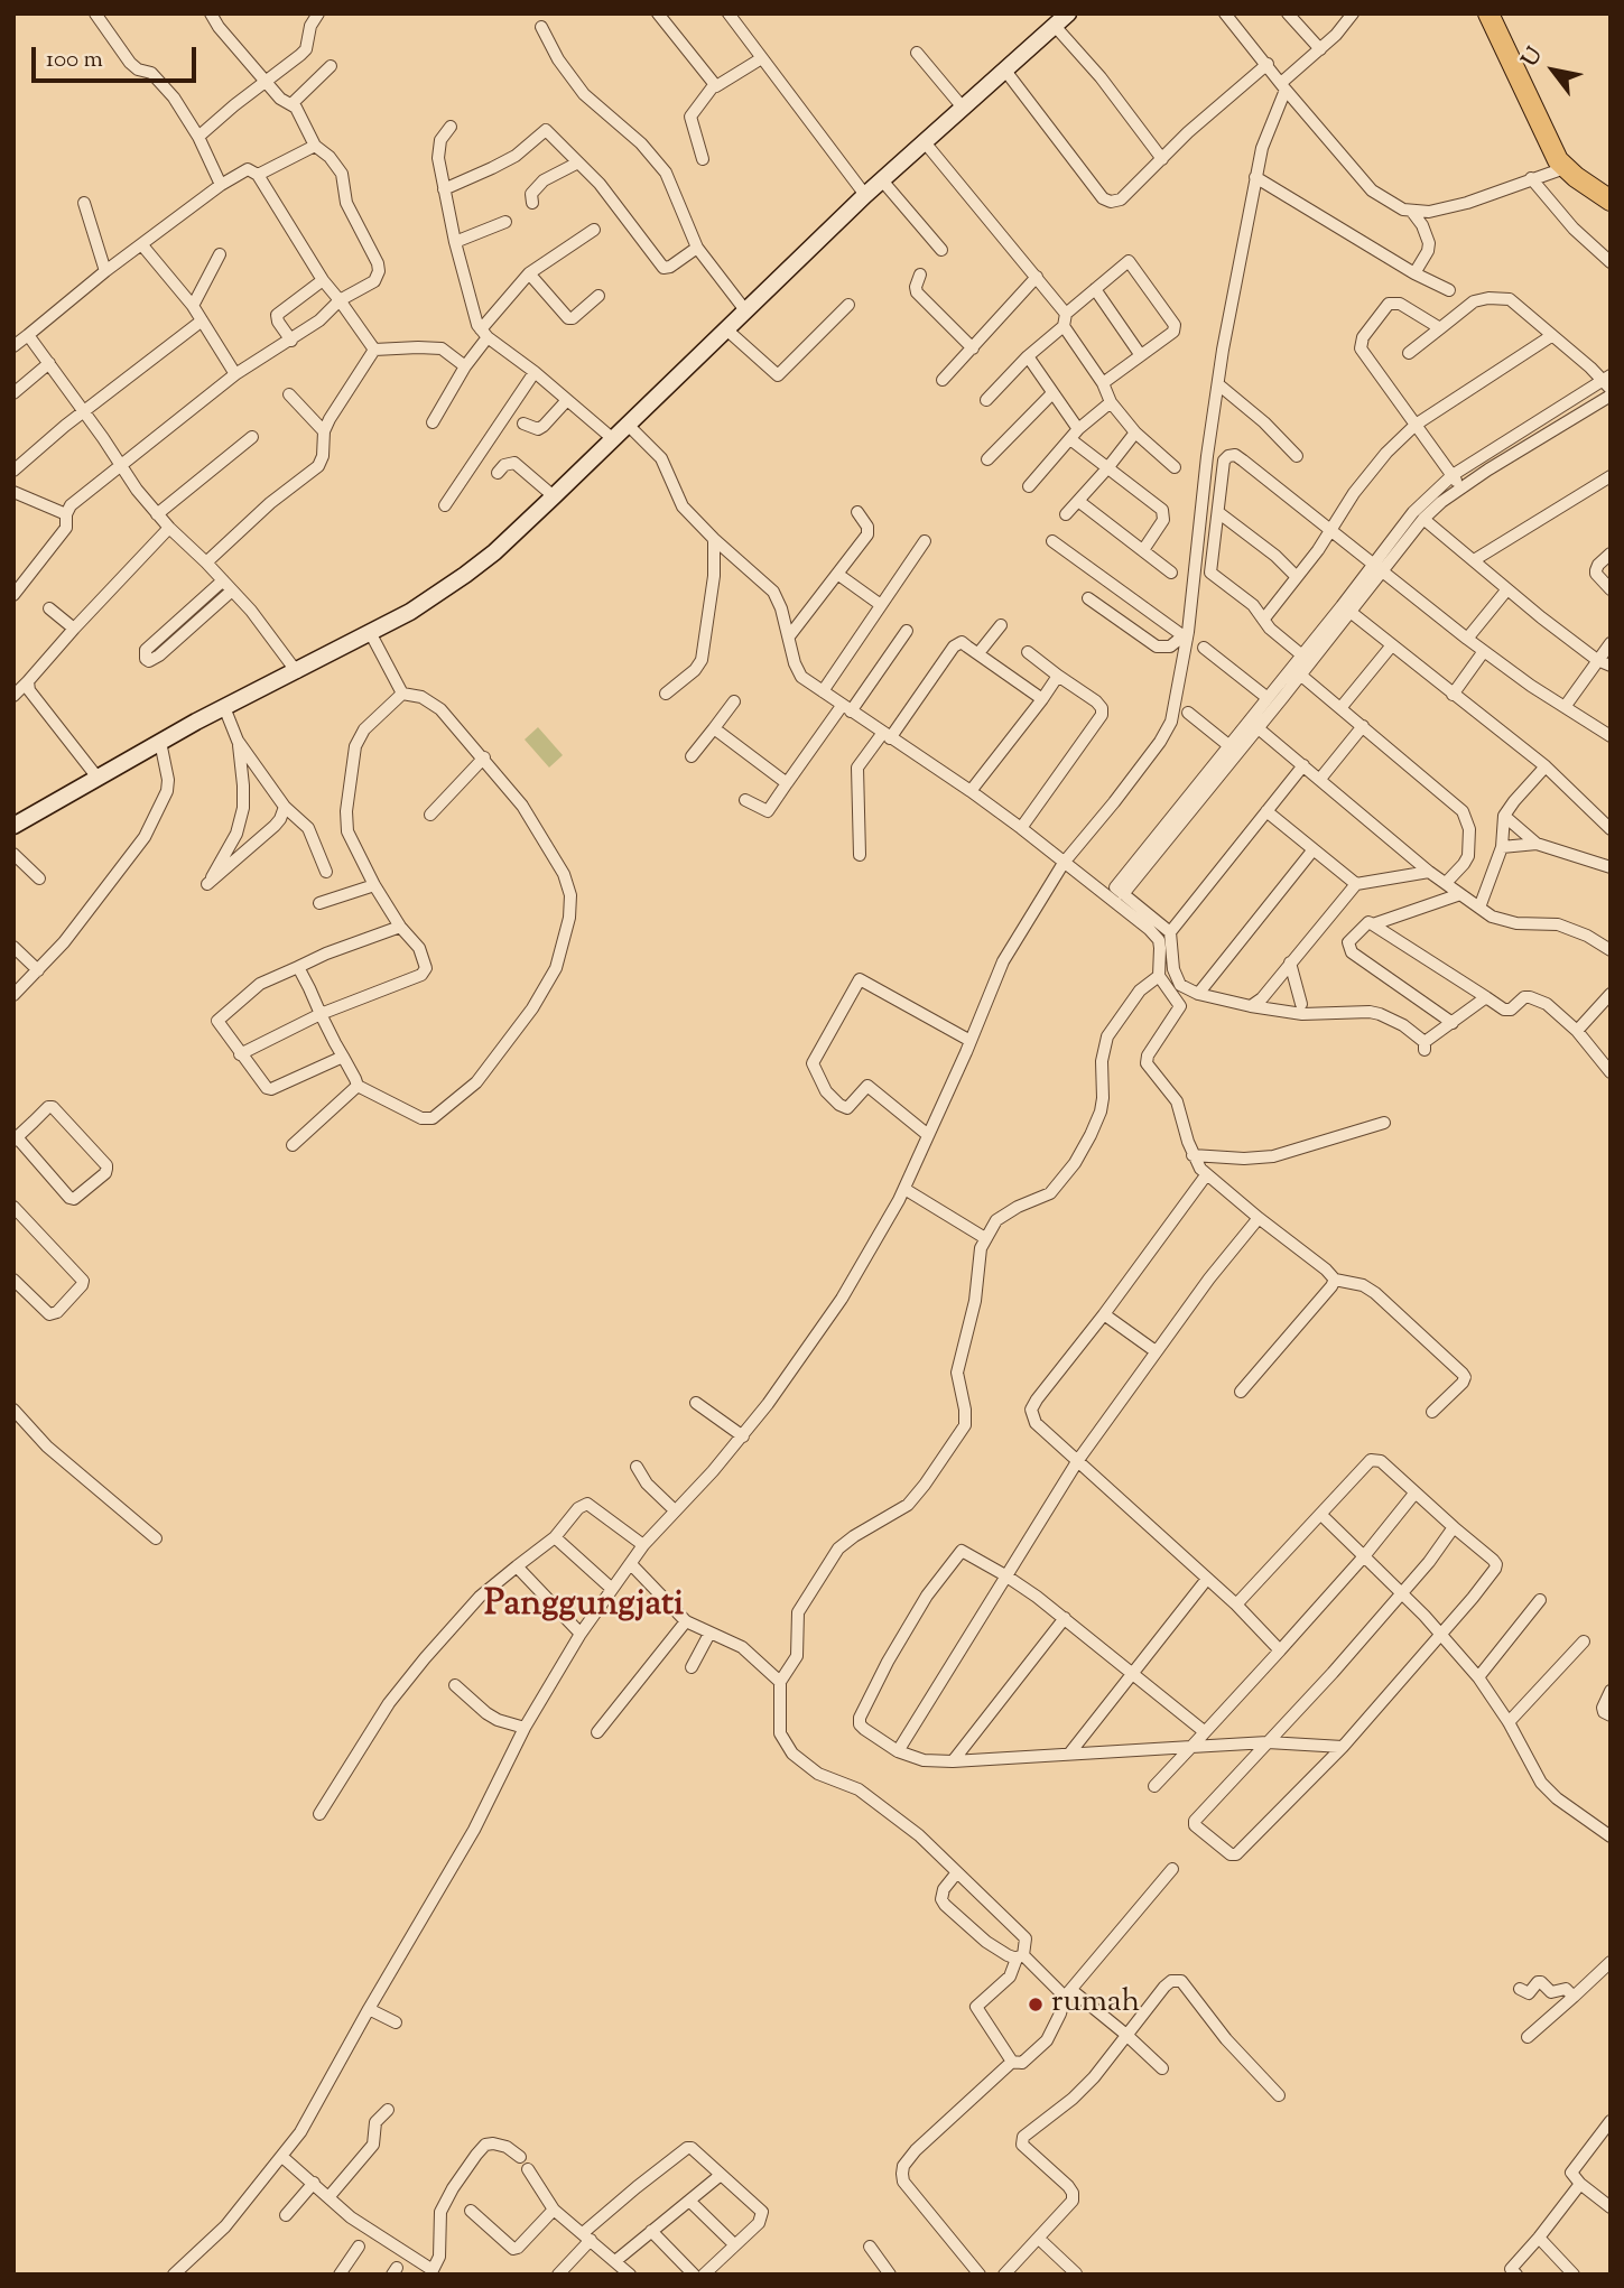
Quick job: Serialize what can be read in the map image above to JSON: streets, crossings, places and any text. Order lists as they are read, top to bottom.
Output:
{
  "districts": ["Panggungjati"],
  "places": ["rumah"],
  "scale_bar": "100 m",
  "north": "top left"
}
